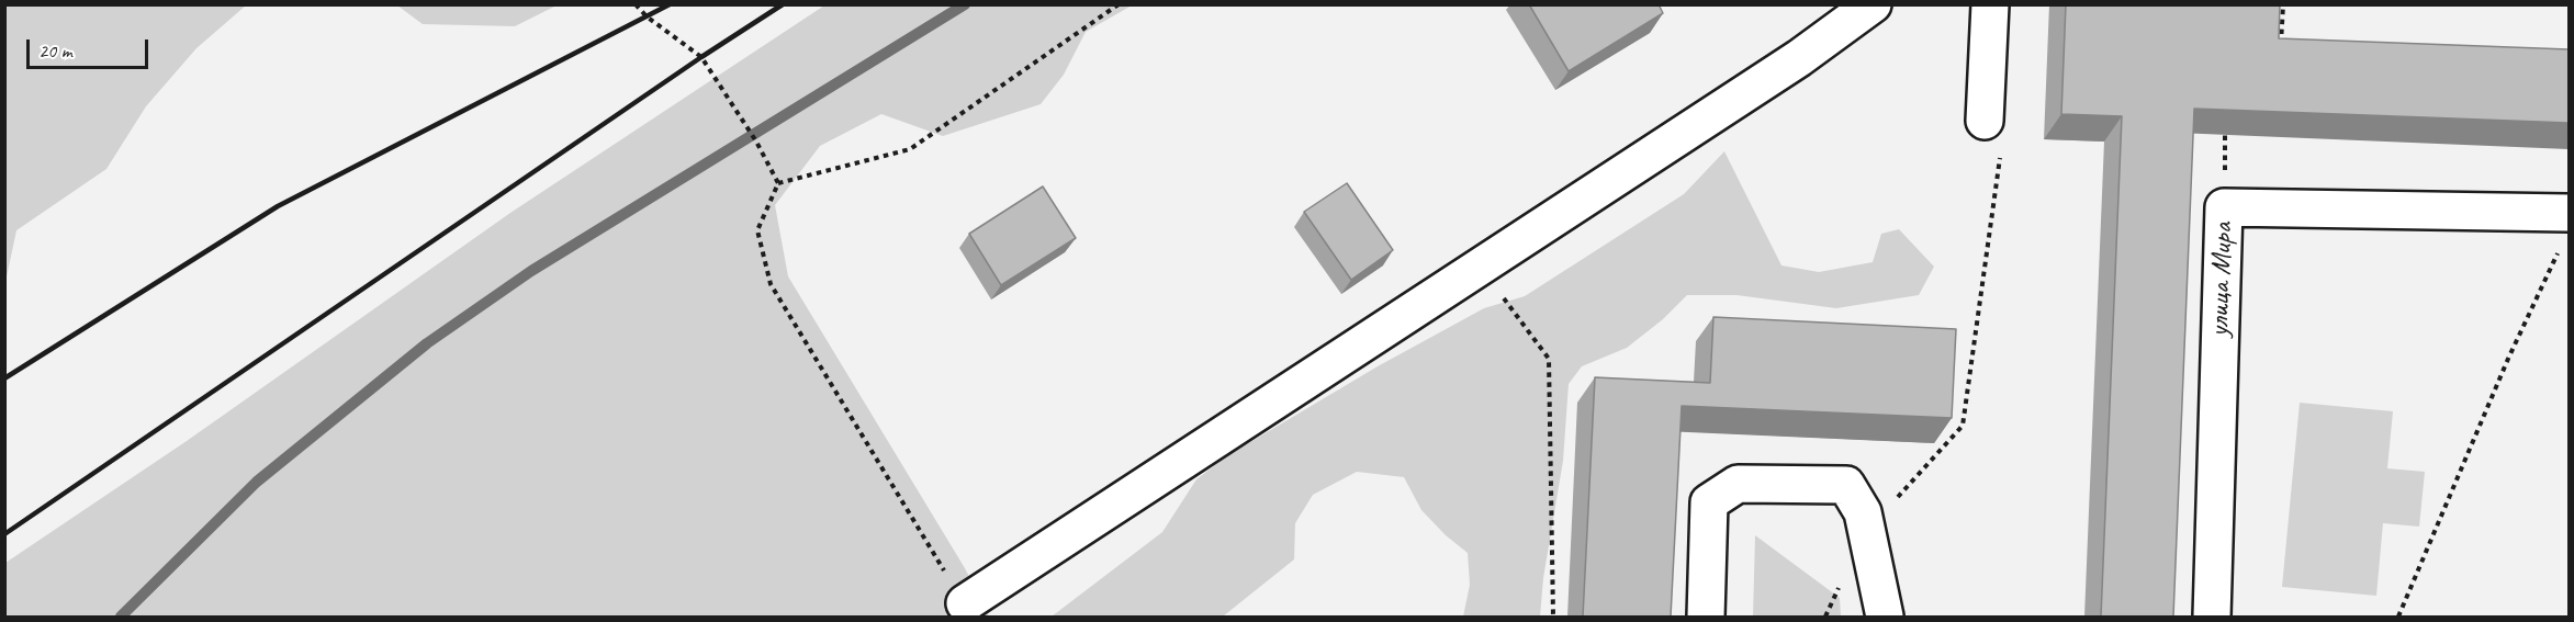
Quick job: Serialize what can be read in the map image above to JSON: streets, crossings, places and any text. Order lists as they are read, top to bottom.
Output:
{
  "streets": {
    "street": ["улица Мира"]
  },
  "scale_bar": "20 m"
}
